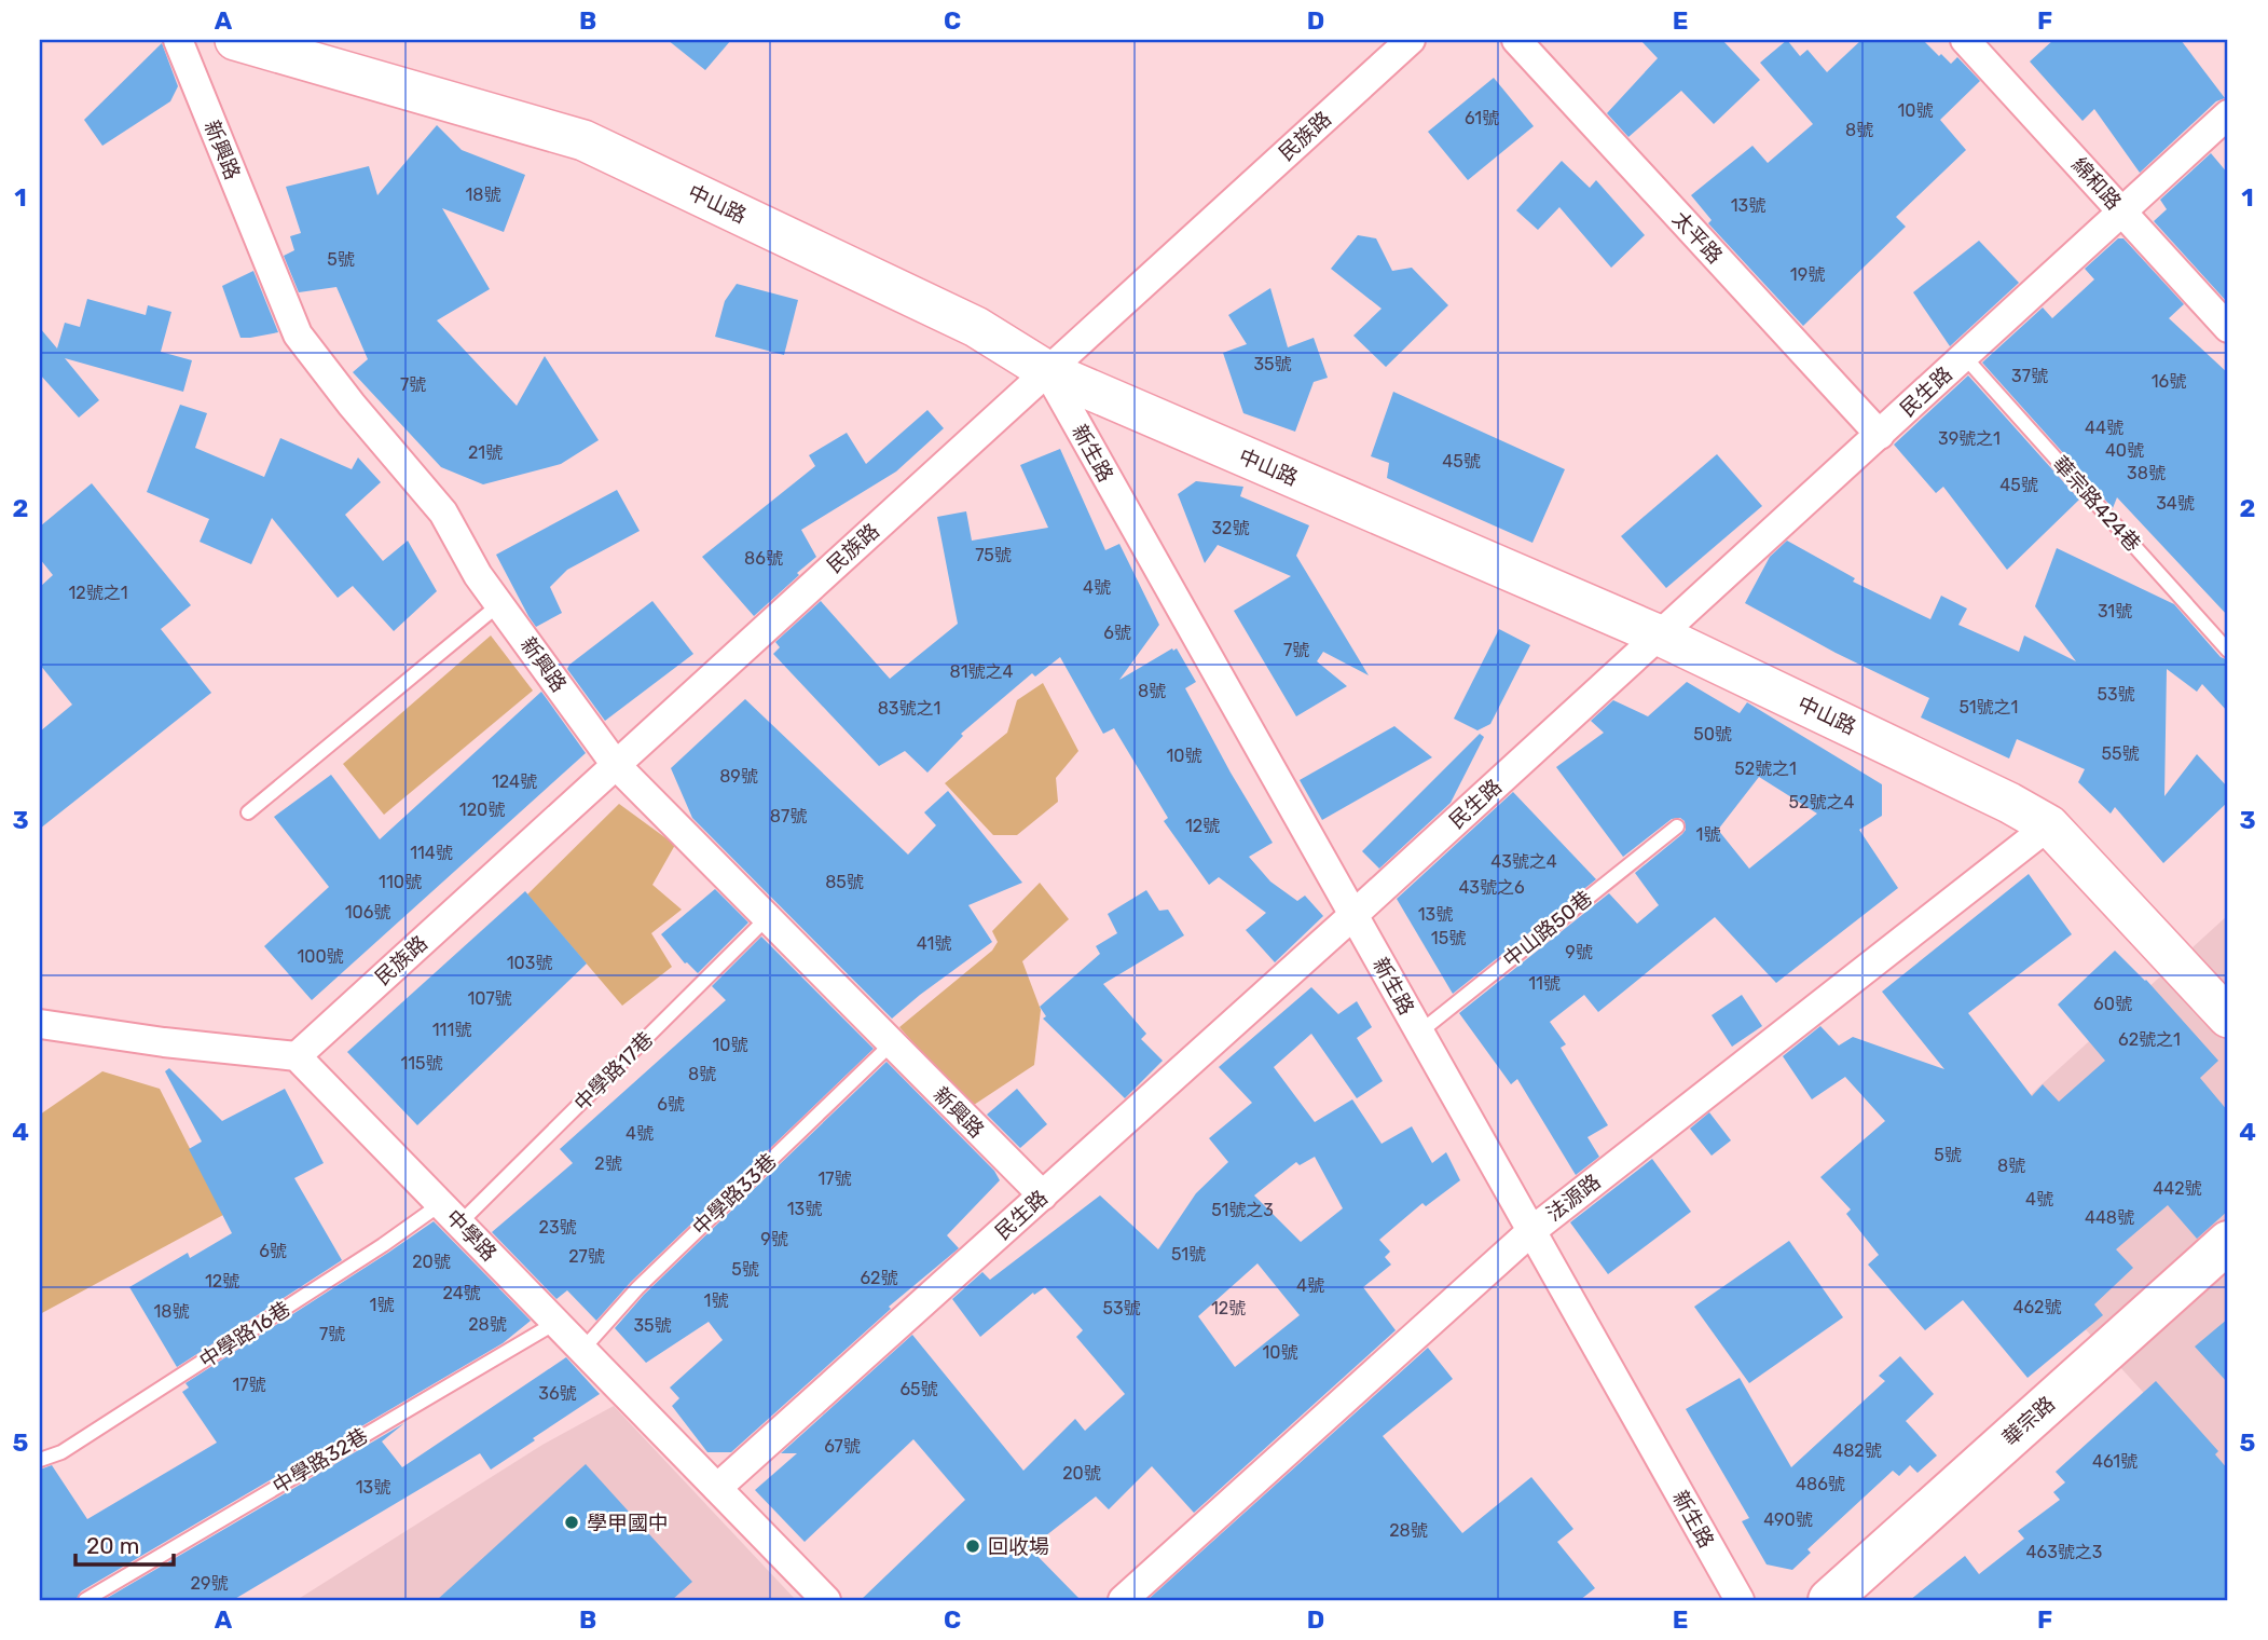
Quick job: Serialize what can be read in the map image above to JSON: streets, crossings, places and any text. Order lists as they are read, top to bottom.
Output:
{
  "streets": {
    "main road": ["中山路", "華宗路"],
    "street": [
      "民族路",
      "新興路",
      "綿和路",
      "太平路",
      "民生路",
      "新生路",
      "法源路",
      "中學路"
    ],
    "lane": [
      "華宗路424巷",
      "中山路50巷",
      "中學路17巷",
      "中學路33巷",
      "中學路16巷",
      "中學路32巷"
    ]
  },
  "crossings": [
    ["民族路", "新興路"],
    ["民族路", "中山路"],
    ["民族路", "新生路"],
    ["民族路", "中學路"],
    ["新興路", "民生路"],
    ["新興路", "中學路17巷"],
    ["新興路", "中學路33巷"],
    ["綿和路", "民生路"],
    ["中山路", "民生路"],
    ["中山路", "新生路"],
    ["中山路", "法源路"],
    ["太平路", "民生路"],
    ["民生路", "新生路"],
    ["民生路", "華宗路424巷"],
    ["民生路", "中學路"],
    ["新生路", "中山路50巷"],
    ["新生路", "法源路"],
    ["中學路17巷", "中學路"],
    ["中學路17巷", "中學路16巷"],
    ["中學路33巷", "中學路"],
    ["中學路", "中學路16巷"],
    ["中學路", "中學路32巷"]
  ],
  "places": ["學甲國中", "回收場"],
  "house_numbers": [
    "10號",
    "61號",
    "8號",
    "18號",
    "13號",
    "5號",
    "19號",
    "35號",
    "37號",
    "16號",
    "7號",
    "44號",
    "39號之1",
    "40號",
    "21號",
    "45號",
    "38號",
    "45號",
    "34號",
    "32號",
    "75號",
    "86號",
    "4號",
    "12號之1",
    "31號",
    "6號",
    "7號",
    "81號之4",
    "8號",
    "53號",
    "51號之1",
    "83號之1",
    "50號",
    "55號",
    "10號",
    "52號之1",
    "89號",
    "124號",
    "52號之4",
    "120號",
    "87號",
    "12號",
    "1號",
    "114號",
    "43號之4",
    "110號",
    "85號",
    "43號之6",
    "106號",
    "13號",
    "15號",
    "41號",
    "9號",
    "100號",
    "103號",
    "11號",
    "107號",
    "60號",
    "111號",
    "62號之1",
    "10號",
    "115號",
    "8號",
    "6號",
    "4號",
    "5號",
    "2號",
    "8號",
    "17號",
    "442號",
    "4號",
    "13號",
    "51號之3",
    "448號",
    "23號",
    "9號",
    "6號",
    "51號",
    "27號",
    "20號",
    "5號",
    "62號",
    "12號",
    "4號",
    "24號",
    "1號",
    "1號",
    "462號",
    "53號",
    "12號",
    "18號",
    "28號",
    "35號",
    "7號",
    "10號",
    "17號",
    "65號",
    "36號",
    "67號",
    "482號",
    "461號",
    "20號",
    "486號",
    "13號",
    "490號",
    "28號",
    "463號之3",
    "29號"
  ],
  "scale_bar": "20 m",
  "grid": {
    "columns": [
      "A",
      "B",
      "C",
      "D",
      "E",
      "F"
    ],
    "rows": [
      "1",
      "2",
      "3",
      "4",
      "5"
    ]
  }
}
